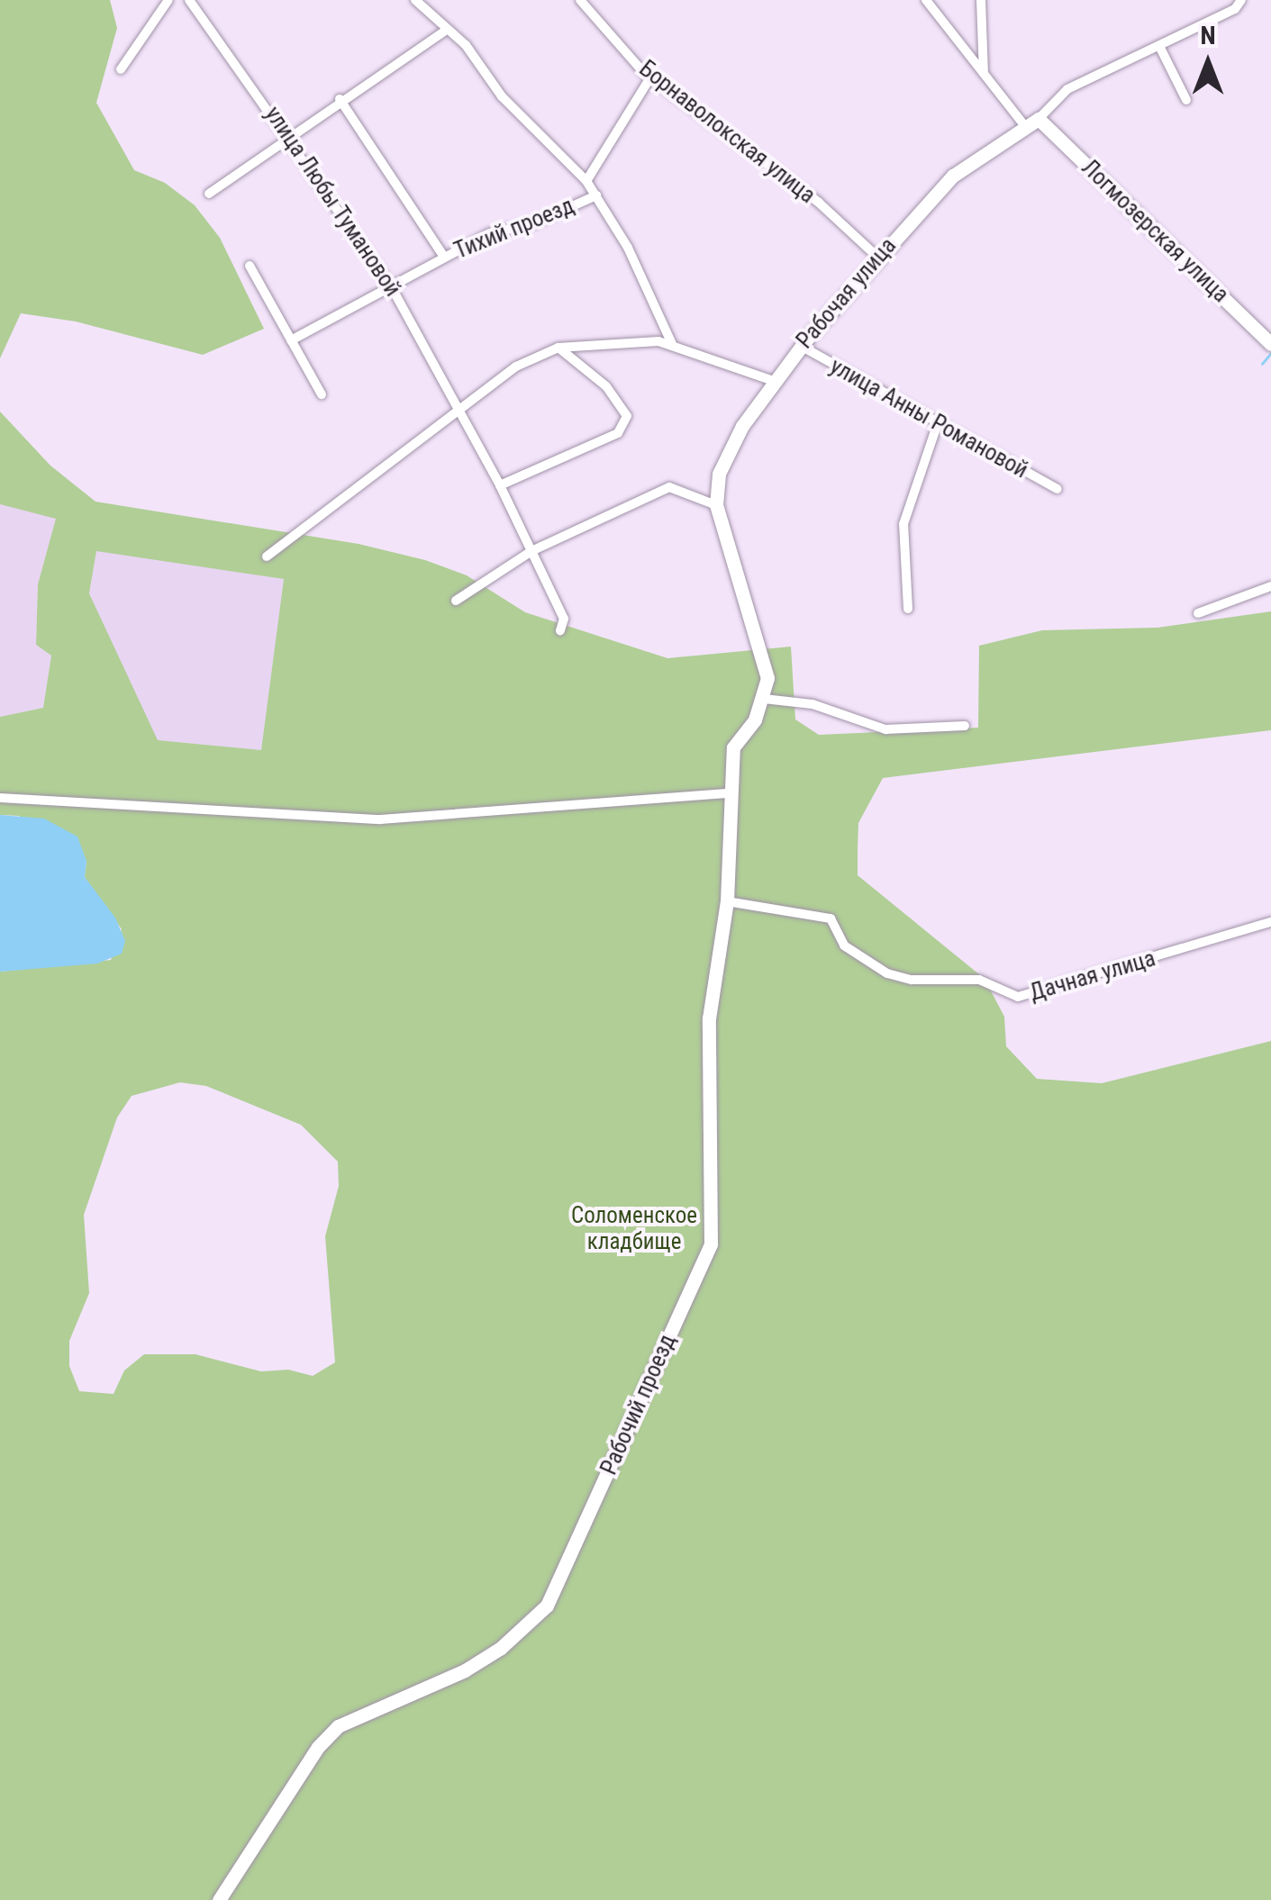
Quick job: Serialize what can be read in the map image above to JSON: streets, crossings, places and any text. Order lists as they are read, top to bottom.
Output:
{
  "streets": {
    "street": [
      "Борнаволокская улица",
      "улица Любы Тумановой",
      "Тихий проезд",
      "Логмозерская улица",
      "Рабочая улица",
      "улица Анны Романовой",
      "Дачная улица",
      "Рабочий проезд"
    ]
  },
  "crossings": [
    ["Борнаволокская улица", "Рабочая улица"],
    ["улица Любы Тумановой", "Тихий проезд"],
    ["Логмозерская улица", "Рабочая улица"],
    ["Рабочая улица", "улица Анны Романовой"],
    ["Рабочая улица", "Рабочий проезд"],
    ["Дачная улица", "Рабочий проезд"]
  ],
  "parks": ["Соломенское кладбище"],
  "north": "top"
}
